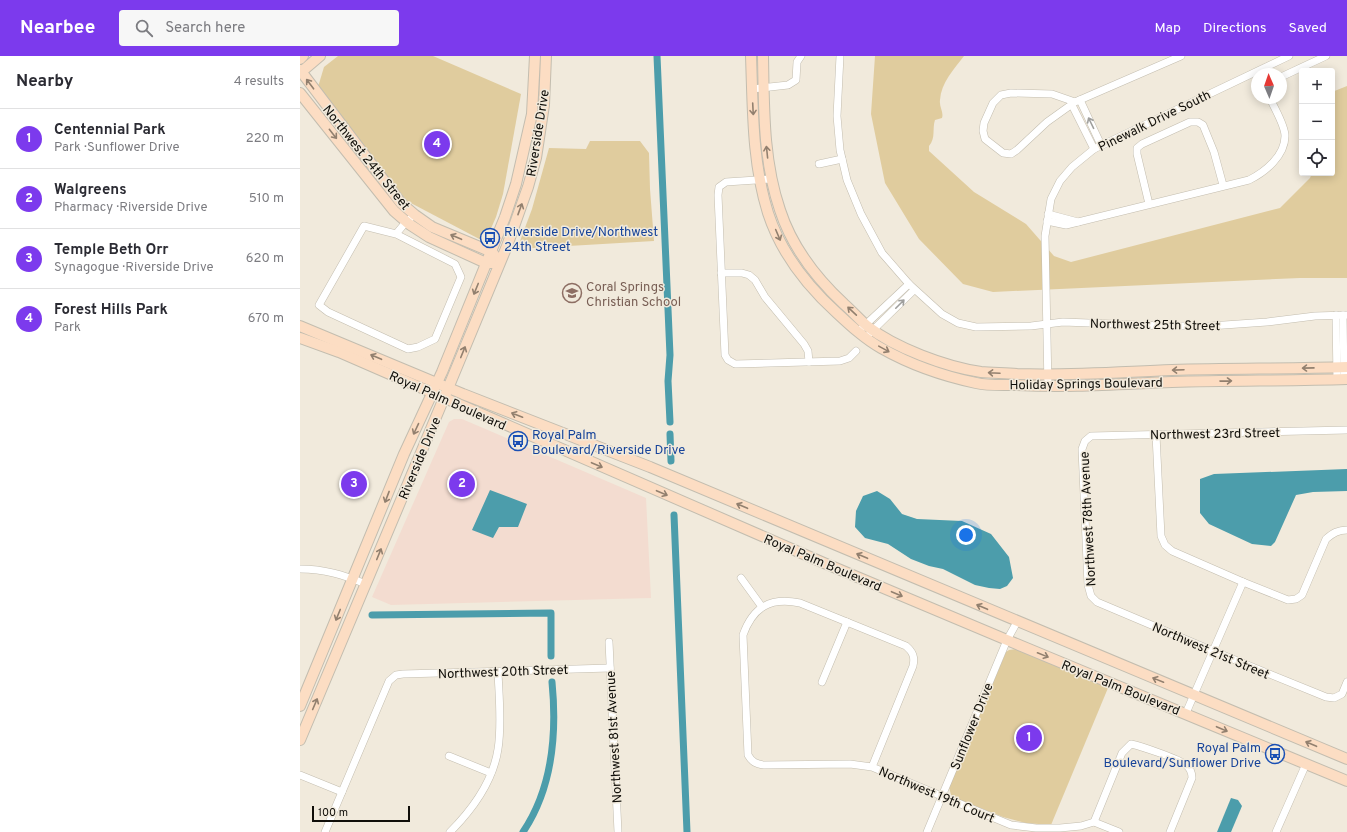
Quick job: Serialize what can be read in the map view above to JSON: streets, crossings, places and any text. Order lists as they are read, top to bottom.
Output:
{
  "streets": {
    "street": [
      "Pinewalk Drive South",
      "Riverside Drive",
      "Northwest 24th Street",
      "Northwest 25th Street",
      "Holiday Springs Boulevard",
      "Royal Palm Boulevard",
      "Northwest 23rd Street",
      "Northwest 78th Avenue",
      "Northwest 21st Street",
      "Northwest 20th Street",
      "Sunflower Drive",
      "Northwest 81st Avenue",
      "Northwest 19th Court"
    ]
  },
  "crossings": [
    ["Pinewalk Drive South", "Northwest 25th Street"],
    ["Pinewalk Drive South", "Holiday Springs Boulevard"],
    ["Riverside Drive", "Northwest 24th Street"],
    ["Riverside Drive", "Royal Palm Boulevard"],
    ["Northwest 25th Street", "Holiday Springs Boulevard"],
    ["Royal Palm Boulevard", "Sunflower Drive"],
    ["Northwest 23rd Street", "Northwest 78th Avenue"],
    ["Northwest 78th Avenue", "Northwest 21st Street"],
    ["Northwest 20th Street", "Northwest 81st Avenue"],
    ["Sunflower Drive", "Northwest 19th Court"]
  ],
  "places": {
    "bus stop": ["Riverside Drive/Northwest 24th Street", "Royal Palm Boulevard/Riverside Drive", "Royal Palm Boulevard/Sunflower Drive"],
    "school or university": ["Coral Springs Christian School"]
  },
  "scale_bar": "100 m",
  "north": "top",
  "page": {
    "header": "Nearbee",
    "search": "Search here",
    "nav": ["Map", "Directions", "Saved"],
    "heading": ["Nearby", "4 results"],
    "map_buttons": ["+", "−"],
    "list": [
      {
        "mark": "1",
        "name": "Centennial Park",
        "note": "Park · Sunflower Drive",
        "value": "220 m"
      },
      {
        "mark": "2",
        "name": "Walgreens",
        "note": "Pharmacy · Riverside Drive",
        "value": "510 m"
      },
      {
        "mark": "3",
        "name": "Temple Beth Orr",
        "note": "Synagogue · Riverside Drive",
        "value": "620 m"
      },
      {
        "mark": "4",
        "name": "Forest Hills Park",
        "note": "Park",
        "value": "670 m"
      }
    ],
    "pins": [
      "4",
      "2",
      "3",
      "1"
    ],
    "scale": "100 m"
  }
}
